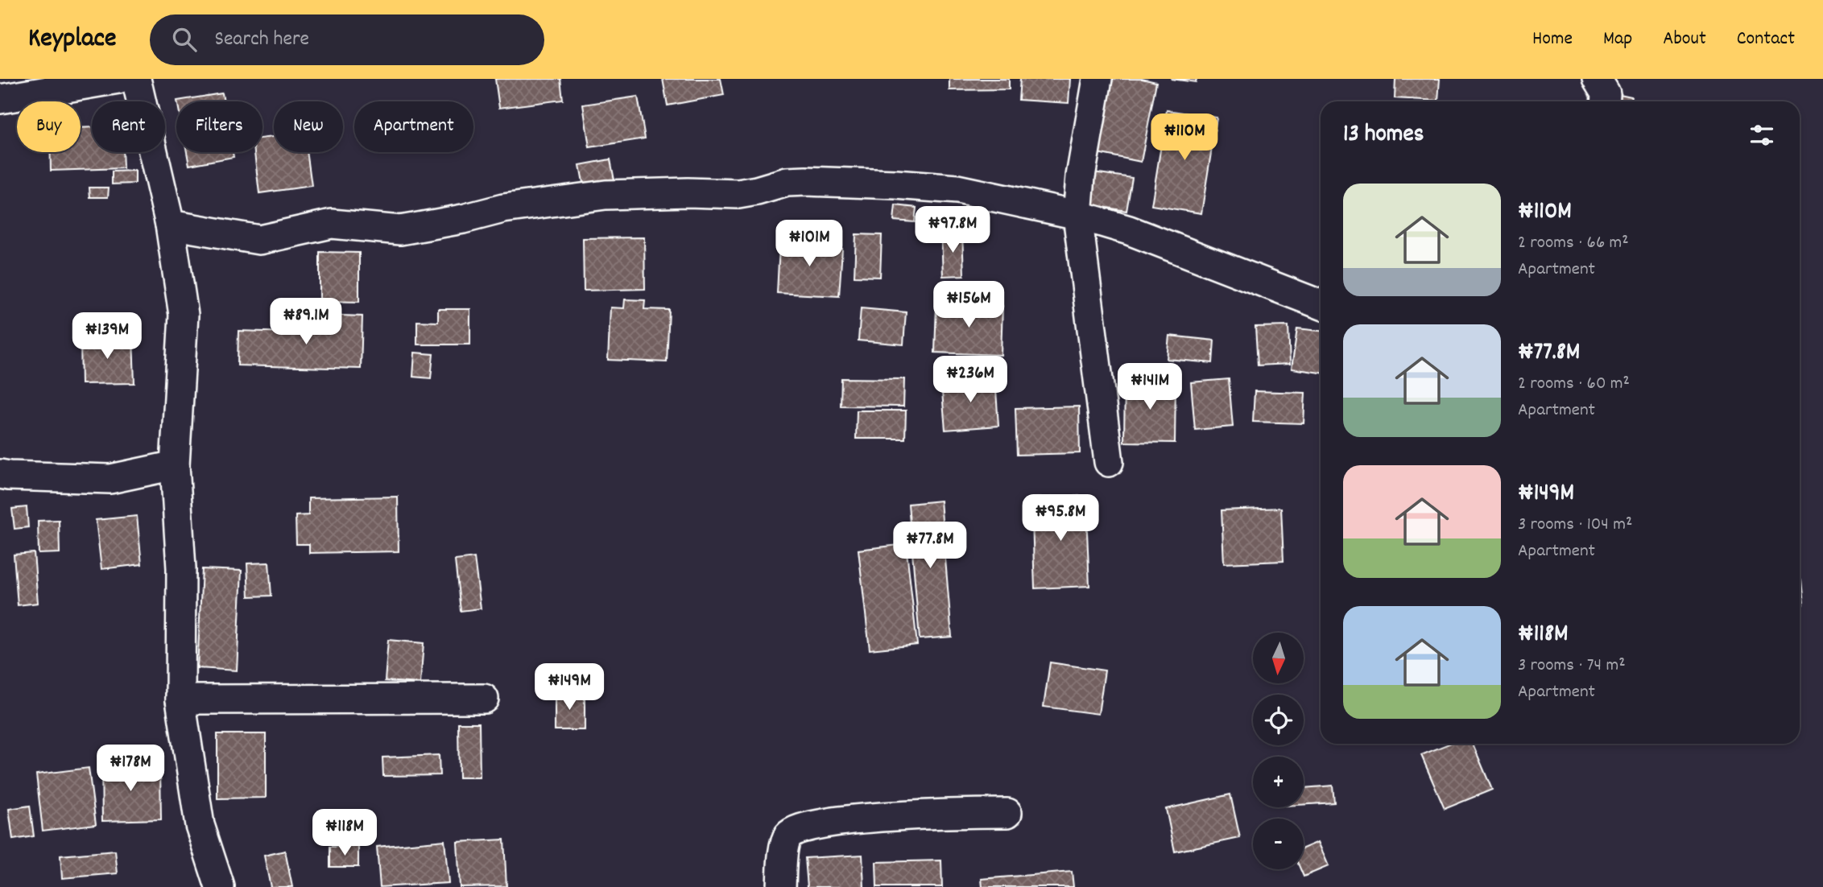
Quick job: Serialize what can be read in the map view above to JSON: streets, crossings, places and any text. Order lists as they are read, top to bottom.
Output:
{
  "north": "bottom",
  "page": {
    "header": "Keyplace",
    "search": "Search here",
    "nav": [
      "Home",
      "Map",
      "About",
      "Contact"
    ],
    "chip": [
      "Buy",
      "Rent",
      "Filters",
      "New",
      "Apartment"
    ],
    "heading": "13 homes",
    "price": [
      "₦110M",
      "₦97.8M",
      "₦101M",
      "₦156M",
      "₦89.1M",
      "₦139M",
      "₦236M",
      "₦141M",
      "₦95.8M",
      "₦77.8M",
      "₦149M",
      "₦178M",
      "₦118M"
    ],
    "list": [
      {
        "name": "₦110M",
        "note": "2 rooms · 66 m² · Apartment"
      },
      {
        "name": "₦77.8M",
        "note": "2 rooms · 60 m² · Apartment"
      },
      {
        "name": "₦149M",
        "note": "3 rooms · 104 m² · Apartment"
      },
      {
        "name": "₦118M",
        "note": "3 rooms · 74 m² · Apartment"
      }
    ],
    "map_buttons": ["+", "−"]
  }
}
